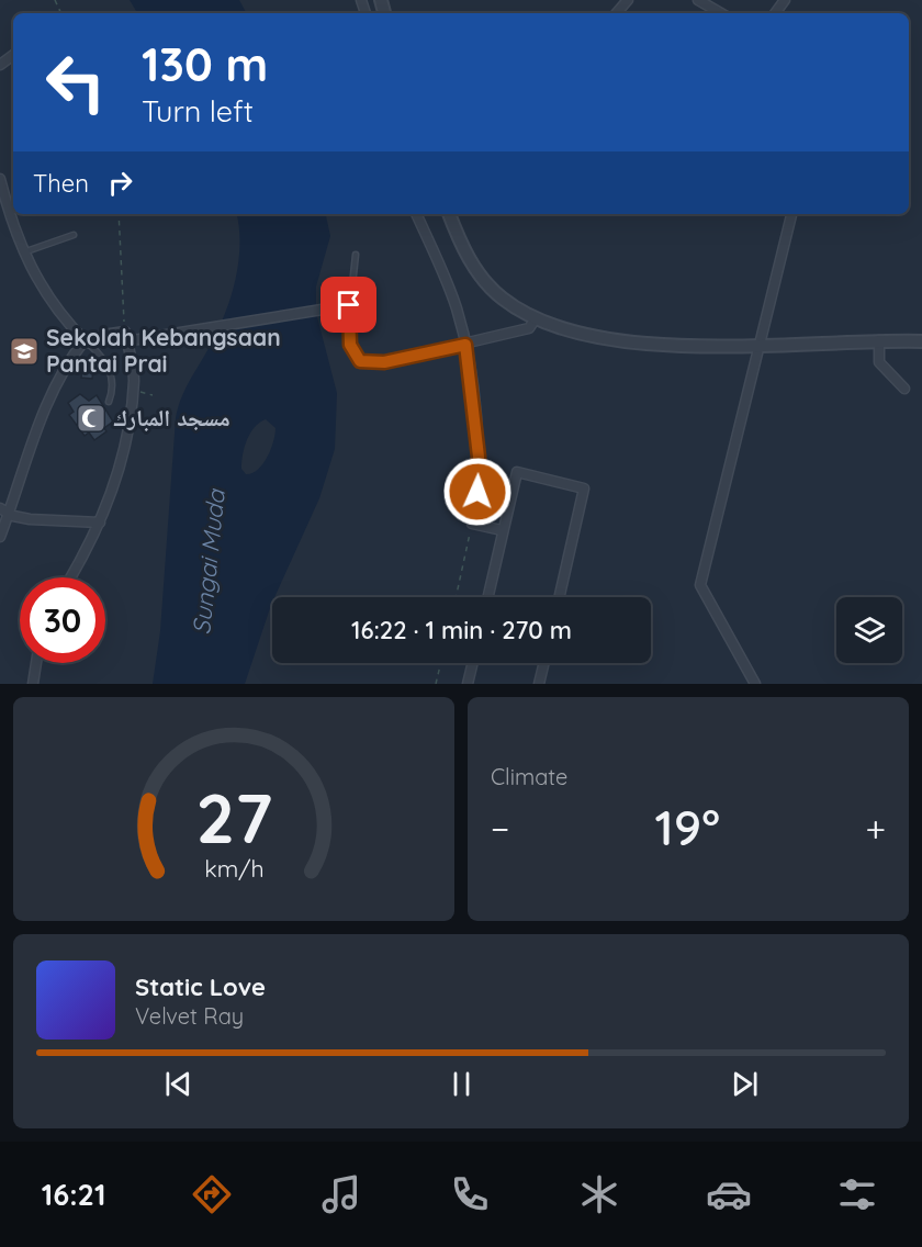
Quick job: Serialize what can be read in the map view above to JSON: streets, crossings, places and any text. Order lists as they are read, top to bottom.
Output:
{
  "water": ["Sungai Muda"],
  "places": {
    "school or university": ["Sekolah Kebangsaan Pantai Prai"],
    "mosque": ["مسجد المبارك"]
  },
  "page": {
    "turn": ["130 m", "Turn left"],
    "then": "Then",
    "limit": "30",
    "trip": "16:22 · 1 min · 270 m",
    "tile": "Climate",
    "heat": ["−", "19°", "+"],
    "song": ["Static Love", "Velvet Ray"],
    "tabs": "16:21",
    "gauge": ["27", "km/h"]
  }
}
